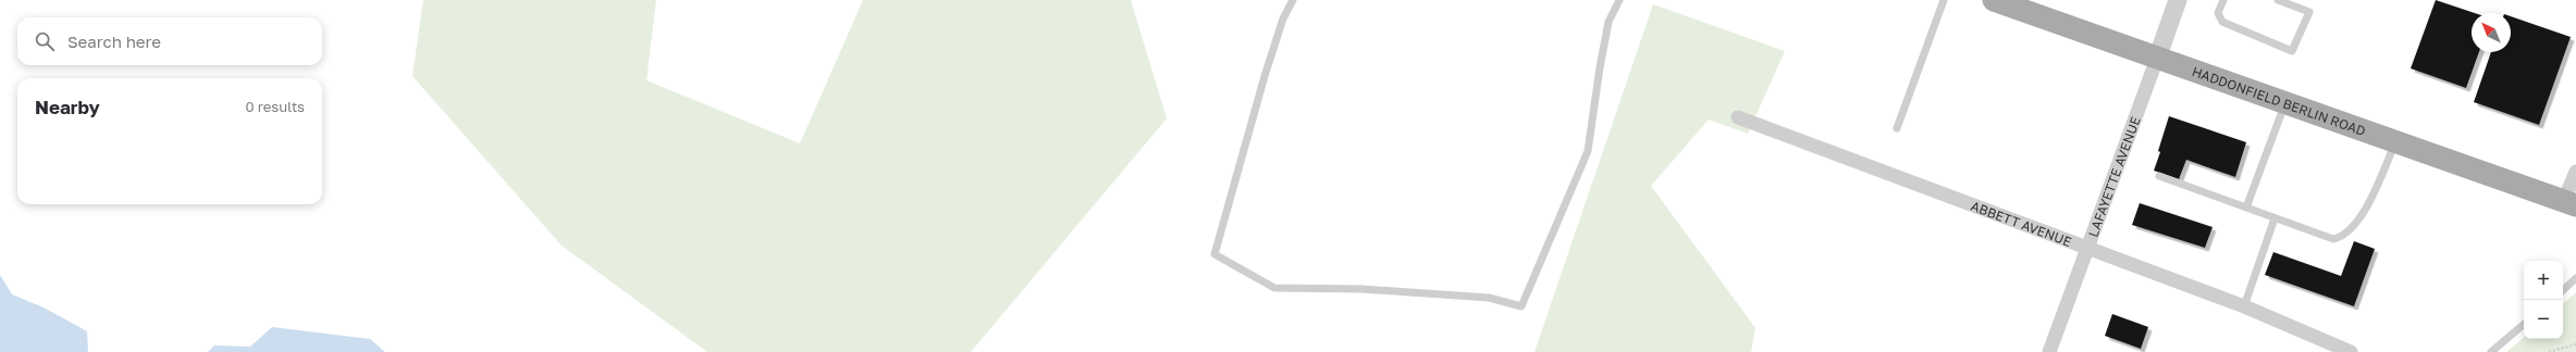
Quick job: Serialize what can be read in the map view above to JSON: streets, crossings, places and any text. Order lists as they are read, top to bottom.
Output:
{
  "streets": {
    "main road": ["HADDONFIELD BERLIN ROAD"],
    "street": ["LAFAYETTE AVENUE", "ABBETT AVENUE"]
  },
  "crossings": [
    ["HADDONFIELD BERLIN ROAD", "LAFAYETTE AVENUE"],
    ["LAFAYETTE AVENUE", "ABBETT AVENUE"]
  ],
  "north": "top left",
  "page": {
    "search": "Search here",
    "heading": ["Nearby", "0 results"],
    "map_buttons": ["+", "−"]
  }
}
